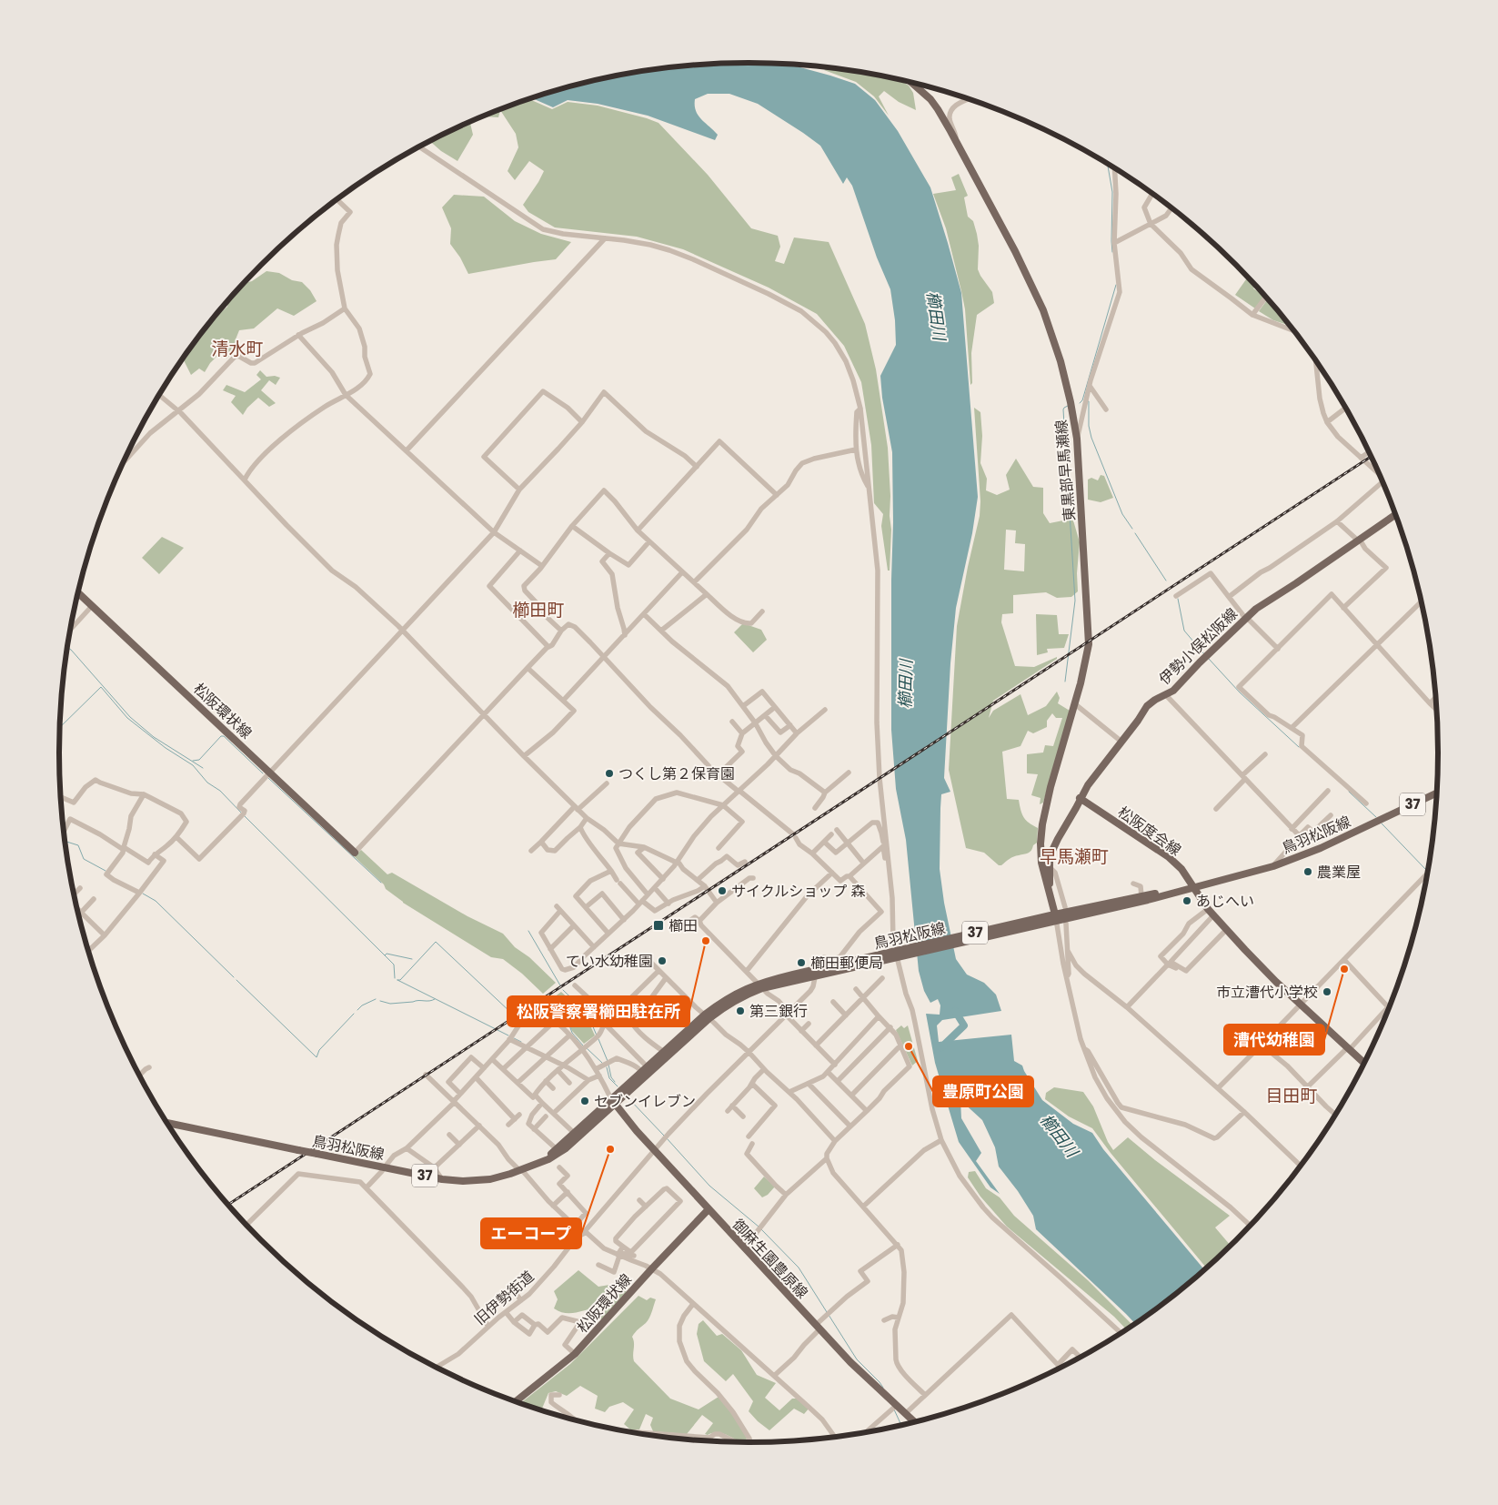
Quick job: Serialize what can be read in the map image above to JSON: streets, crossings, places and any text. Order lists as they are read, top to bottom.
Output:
{
  "streets": {
    "main road": [
      "東黒部早馬瀬線",
      "伊勢小俣松阪線",
      "松阪環状線",
      "37",
      "松阪度会線",
      "鳥羽松阪線",
      "御麻生園豊原線"
    ],
    "street": ["旧伊勢街道"]
  },
  "crossings": [
    ["東黒部早馬瀬線", "伊勢小俣松阪線"],
    ["東黒部早馬瀬線", "鳥羽松阪線"],
    ["伊勢小俣松阪線", "松阪度会線"],
    ["松阪環状線", "御麻生園豊原線"],
    ["松阪度会線", "鳥羽松阪線"],
    ["鳥羽松阪線", "御麻生園豊原線"],
    ["鳥羽松阪線", "旧伊勢街道"],
    ["御麻生園豊原線", "旧伊勢街道"]
  ],
  "districts": [
    "清水町",
    "櫛田町",
    "早馬瀬町",
    "目田町"
  ],
  "water": ["櫛田川"],
  "places": {
    "other": [
      "つくし第２保育園",
      "農業屋",
      "サイクルショップ 森",
      "あじへい",
      "松阪警察署櫛田駐在所",
      "てい水幼稚園",
      "櫛田郵便局",
      "漕代幼稚園",
      "市立漕代小学校",
      "第三銀行",
      "豊原町公園",
      "セブンイレブン",
      "エーコープ"
    ],
    "transit": ["櫛田"]
  }
}
